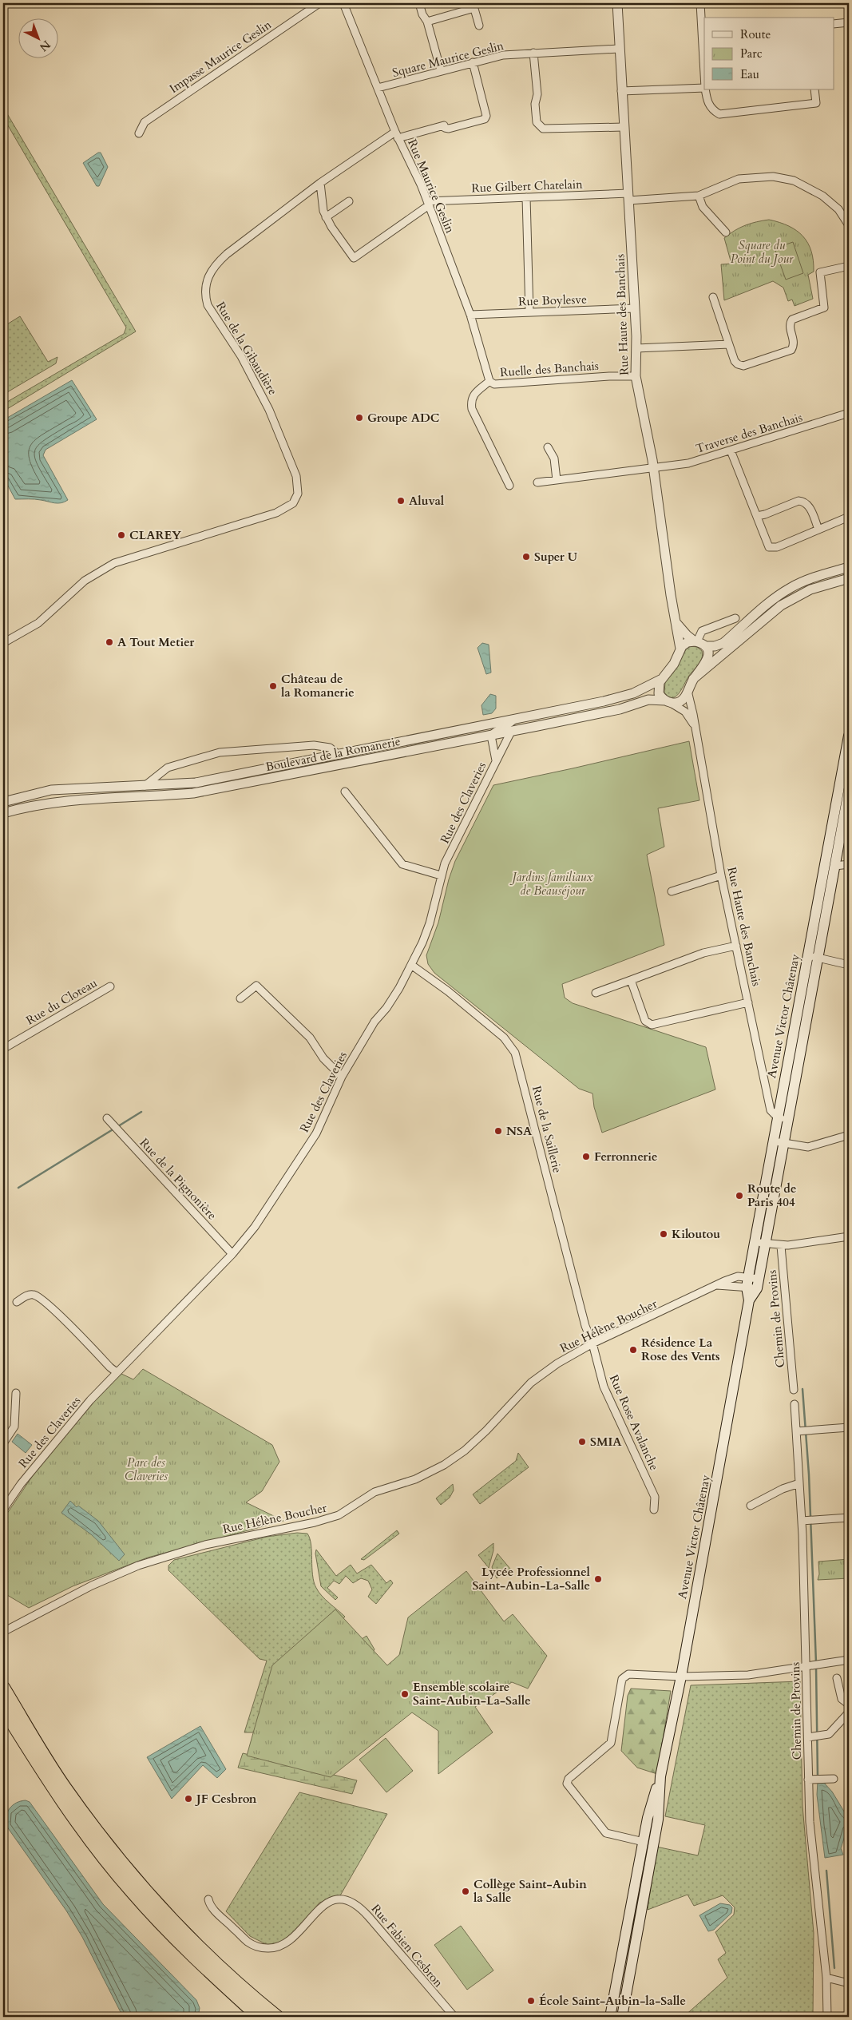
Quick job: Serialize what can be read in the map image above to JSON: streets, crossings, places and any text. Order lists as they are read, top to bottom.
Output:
{
  "streets": {
    "main road": ["Avenue Victor Châtenay"],
    "street": [
      "Impasse Maurice Geslin",
      "Square Maurice Geslin",
      "Rue Maurice Geslin",
      "Rue Gilbert Chatelain",
      "Rue Boylesve",
      "Rue Haute des Banchais",
      "Rue de la Gibaudière",
      "Ruelle des Banchais",
      "Traverse des Banchais",
      "Boulevard de la Romanerie",
      "Rue des Claveries",
      "Rue du Cloteau",
      "Rue de la Saillerie",
      "Rue de la Pignonière",
      "Chemin de Provins",
      "Rue Hélène Boucher",
      "Rue Rose Avalanche",
      "Rue Fabien Cesbron"
    ]
  },
  "crossings": [
    ["Square Maurice Geslin", "Rue Maurice Geslin"],
    ["Square Maurice Geslin", "Rue Haute des Banchais"],
    ["Square Maurice Geslin", "Rue de la Gibaudière"],
    ["Rue Maurice Geslin", "Rue Gilbert Chatelain"],
    ["Rue Maurice Geslin", "Rue Boylesve"],
    ["Rue Maurice Geslin", "Rue de la Gibaudière"],
    ["Rue Maurice Geslin", "Ruelle des Banchais"],
    ["Rue Gilbert Chatelain", "Rue Haute des Banchais"],
    ["Rue Boylesve", "Rue Haute des Banchais"],
    ["Rue Haute des Banchais", "Ruelle des Banchais"],
    ["Rue Haute des Banchais", "Traverse des Banchais"],
    ["Rue Haute des Banchais", "Boulevard de la Romanerie"],
    ["Rue Haute des Banchais", "Avenue Victor Châtenay"],
    ["Boulevard de la Romanerie", "Rue des Claveries"],
    ["Rue des Claveries", "Rue de la Saillerie"],
    ["Rue des Claveries", "Rue de la Pignonière"],
    ["Avenue Victor Châtenay", "Rue Hélène Boucher"],
    ["Rue de la Saillerie", "Rue Hélène Boucher"],
    ["Rue de la Saillerie", "Rue Rose Avalanche"],
    ["Rue Hélène Boucher", "Rue Rose Avalanche"]
  ],
  "parks": ["Square du Point du Jour", "Jardins familiaux de Beauséjour", "Parc des Claveries"],
  "places": [
    "Groupe ADC",
    "Aluval",
    "CLAREY",
    "Super U",
    "A Tout Metier",
    "Château de la Romanerie",
    "NSA",
    "Ferronnerie",
    "Route de Paris 404",
    "Kiloutou",
    "Résidence La Rose des Vents",
    "SMIA",
    "Lycée Professionnel Saint-Aubin-La-Salle",
    "Ensemble scolaire Saint-Aubin-La-Salle",
    "JF Cesbron",
    "Collège Saint-Aubin la Salle",
    "École Saint-Aubin-la-Salle"
  ],
  "legend": ["Route", "Parc", "Eau"],
  "north": "bottom right"
}
